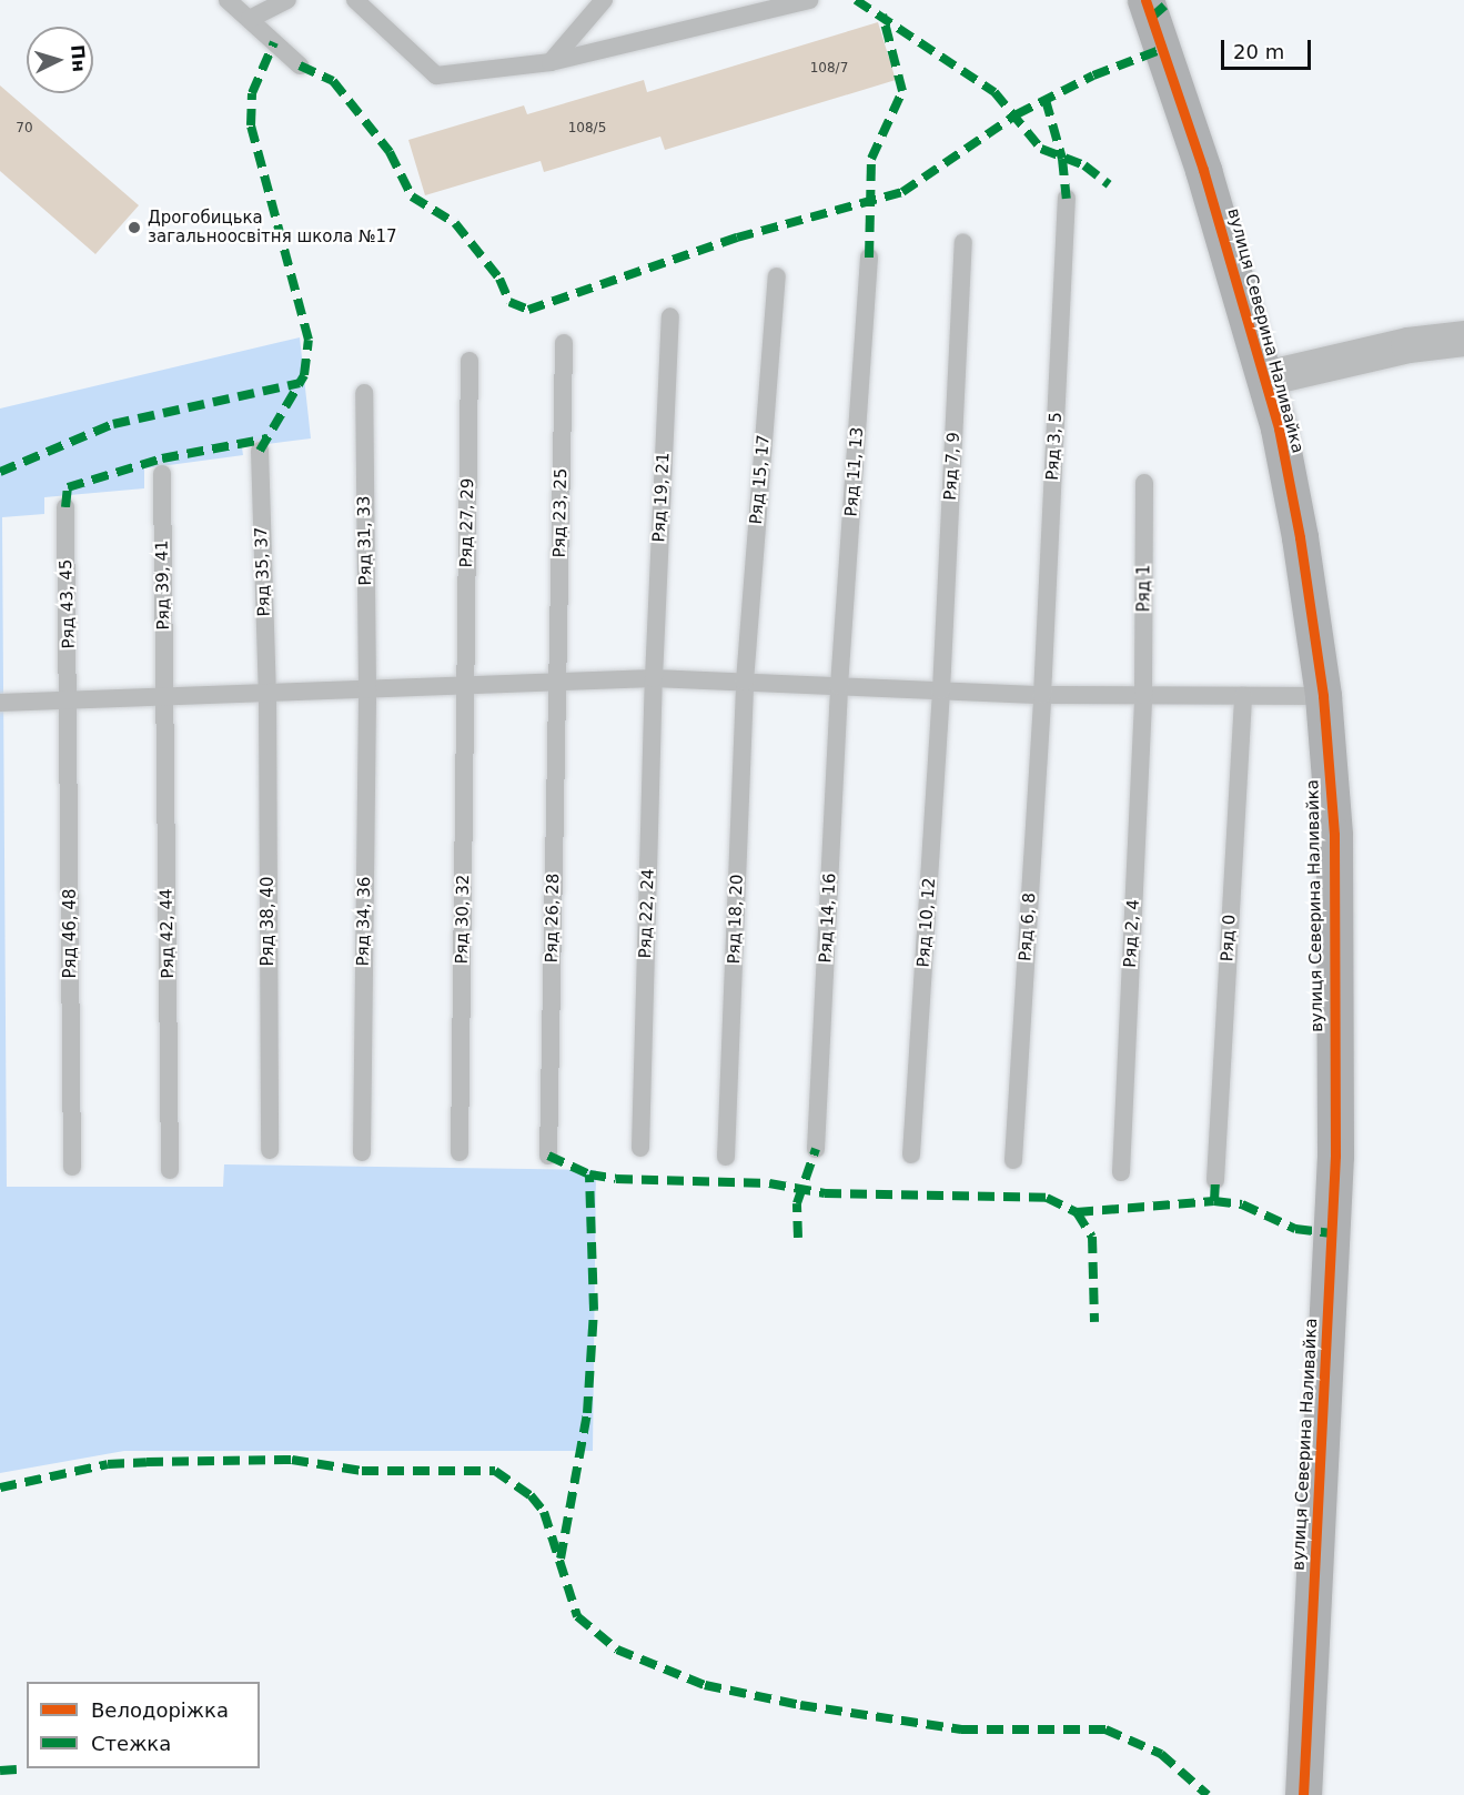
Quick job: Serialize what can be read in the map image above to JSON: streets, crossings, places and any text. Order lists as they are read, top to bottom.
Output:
{
  "streets": {
    "street": ["вулиця Северина Наливайка"],
    "lane": [
      "Ряд 3, 5",
      "Ряд 7, 9",
      "Ряд 11, 13",
      "Ряд 15, 17",
      "Ряд 19, 21",
      "Ряд 23, 25",
      "Ряд 27, 29",
      "Ряд 31, 33",
      "Ряд 35, 37",
      "Ряд 39, 41",
      "Ряд 1",
      "Ряд 43, 45",
      "Ряд 22, 24",
      "Ряд 26, 28",
      "Ряд 14, 16",
      "Ряд 30, 32",
      "Ряд 18, 20",
      "Ряд 38, 40",
      "Ряд 34, 36",
      "Ряд 10, 12",
      "Ряд 6, 8",
      "Ряд 46, 48",
      "Ряд 42, 44",
      "Ряд 2, 4",
      "Ряд 0"
    ]
  },
  "crossings": [
    ["Ряд 3, 5", "Ряд 6, 8"],
    ["Ряд 7, 9", "Ряд 10, 12"],
    ["Ряд 11, 13", "Ряд 14, 16"],
    ["Ряд 15, 17", "Ряд 18, 20"],
    ["Ряд 19, 21", "Ряд 22, 24"],
    ["Ряд 23, 25", "Ряд 26, 28"],
    ["Ряд 27, 29", "Ряд 30, 32"],
    ["Ряд 31, 33", "Ряд 34, 36"],
    ["Ряд 35, 37", "Ряд 38, 40"],
    ["Ряд 39, 41", "Ряд 42, 44"],
    ["Ряд 1", "Ряд 2, 4"],
    ["Ряд 43, 45", "Ряд 46, 48"]
  ],
  "places": ["Дрогобицька загальноосвітня школа №17"],
  "house_numbers": ["108/7", "70", "108/5"],
  "legend": ["Велодоріжка", "Стежка"],
  "scale_bar": "20 m",
  "north": "right"
}
